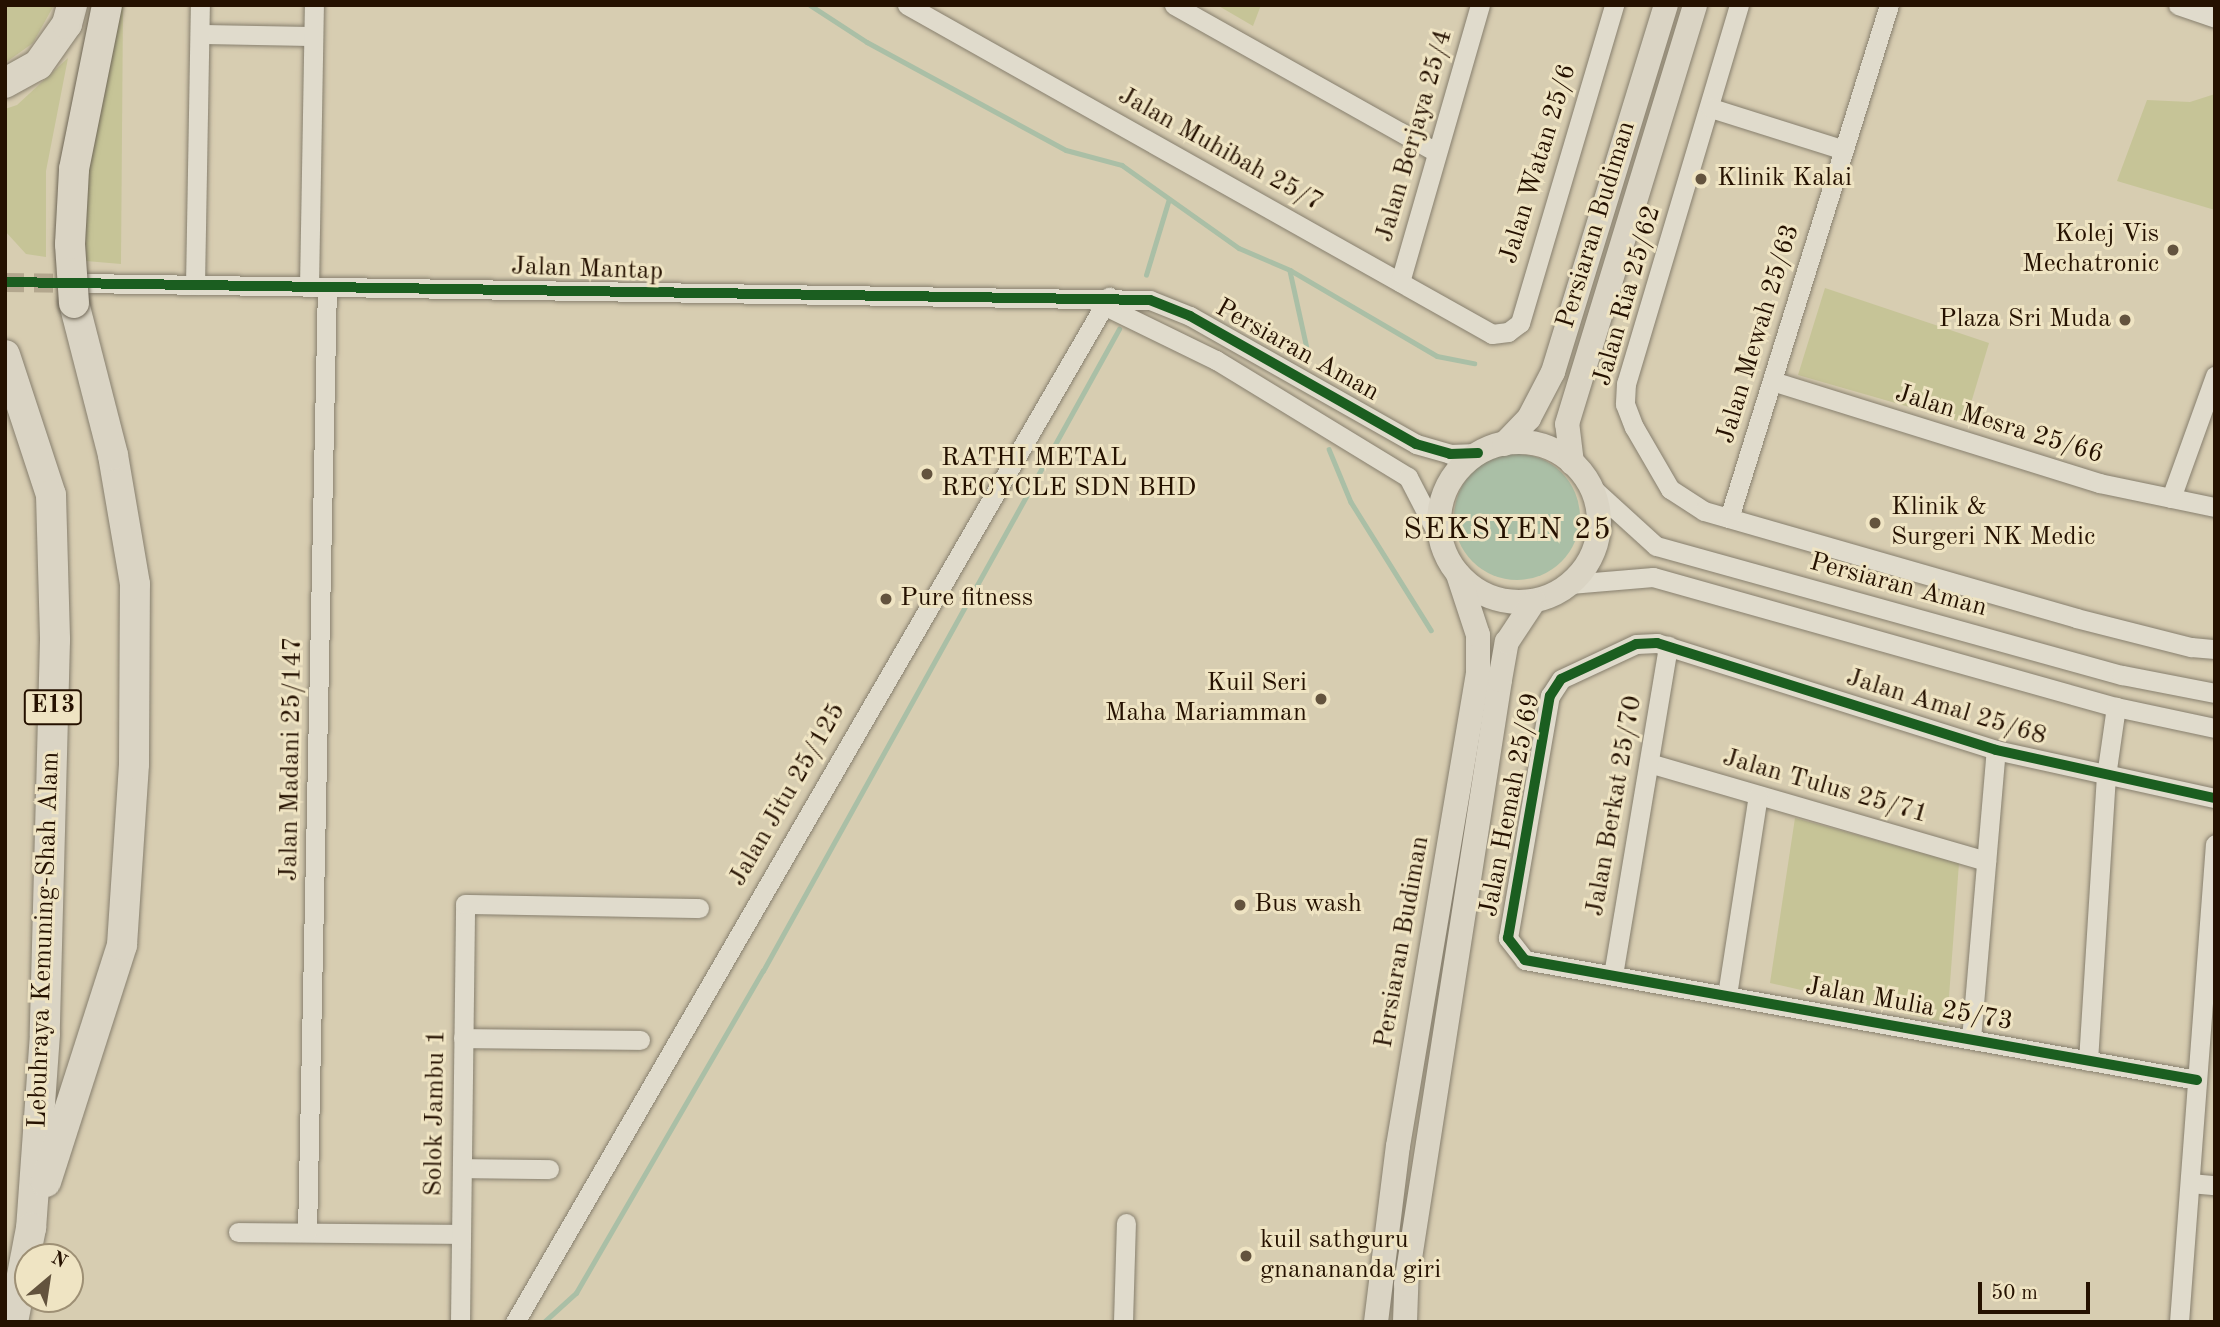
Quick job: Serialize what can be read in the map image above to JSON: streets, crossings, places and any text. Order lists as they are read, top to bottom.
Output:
{
  "streets": {
    "highway": ["E13", "Lebuhraya Kemuning-Shah Alam"],
    "main road": ["Persiaran Budiman"],
    "street": [
      "Jalan Berjaya 25/4",
      "Jalan Muhibah 25/7",
      "Jalan Watan 25/6",
      "Jalan Mantap",
      "Jalan Ria 25/62",
      "Jalan Mewah 25/63",
      "Persiaran Aman",
      "Jalan Mesra 25/66",
      "Jalan Amal 25/68",
      "Jalan Madani 25/147",
      "Jalan Tulus 25/71",
      "Jalan Jitu 25/125",
      "Jalan Hemah 25/69",
      "Jalan Berkat 25/70",
      "Jalan Mulia 25/73",
      "Solok Jambu 1"
    ]
  },
  "crossings": [
    ["Jalan Berjaya 25/4", "Jalan Muhibah 25/7"],
    ["Jalan Muhibah 25/7", "Jalan Watan 25/6"],
    ["Persiaran Budiman", "Persiaran Aman"],
    ["Jalan Mantap", "Persiaran Aman"],
    ["Jalan Mantap", "Jalan Madani 25/147"],
    ["Jalan Mantap", "Jalan Jitu 25/125"],
    ["Jalan Ria 25/62", "Jalan Mewah 25/63"],
    ["Jalan Mewah 25/63", "Jalan Mesra 25/66"],
    ["Persiaran Aman", "Jalan Jitu 25/125"],
    ["Jalan Amal 25/68", "Jalan Hemah 25/69"],
    ["Jalan Amal 25/68", "Jalan Berkat 25/70"],
    ["Jalan Tulus 25/71", "Jalan Berkat 25/70"],
    ["Jalan Hemah 25/69", "Jalan Berkat 25/70"],
    ["Jalan Hemah 25/69", "Jalan Mulia 25/73"],
    ["Jalan Berkat 25/70", "Jalan Mulia 25/73"]
  ],
  "districts": ["SEKSYEN 25"],
  "places": [
    "Klinik Kalai",
    "Kolej Vis Mechatronic",
    "Plaza Sri Muda",
    "RATHI METAL RECYCLE SDN BHD",
    "Klinik & Surgeri NK Medic",
    "Pure fitness",
    "Kuil Seri Maha Mariamman",
    "Bus wash",
    "kuil sathguru gnanananda giri"
  ],
  "scale_bar": "50 m",
  "north": "top right"
}
